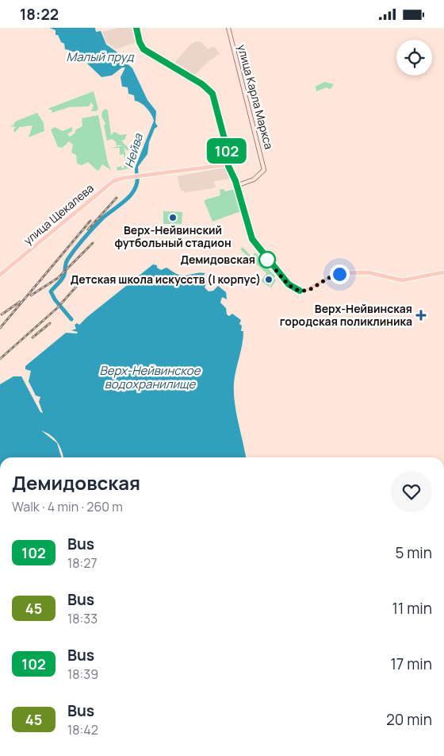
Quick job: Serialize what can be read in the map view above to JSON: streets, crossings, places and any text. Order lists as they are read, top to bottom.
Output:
{
  "streets": {
    "main road": ["улица Щекалева"],
    "street": ["улица Карла Маркса"]
  },
  "water": ["Малый пруд", "Нейва", "Верх-Нейвинское водохранилище"],
  "places": {
    "other": ["Верх-Нейвинский футбольный стадион", "Демидовская", "Детская школа искусств (I корпус)"],
    "health": ["Верх-Нейвинская городская поликлиника"]
  },
  "lines": ["bus line 102"],
  "page": {
    "status": "18:22",
    "on_map": "102",
    "heading": ["Демидовская", "Walk · 4 min · 260 m"],
    "list": [
      {
        "mark": "102",
        "name": "Bus",
        "note": "18:27",
        "value": "5 min"
      },
      {
        "mark": "45",
        "name": "Bus",
        "note": "18:33",
        "value": "11 min"
      },
      {
        "mark": "102",
        "name": "Bus",
        "note": "18:39",
        "value": "17 min"
      },
      {
        "mark": "45",
        "name": "Bus",
        "note": "18:42",
        "value": "20 min"
      }
    ]
  }
}
